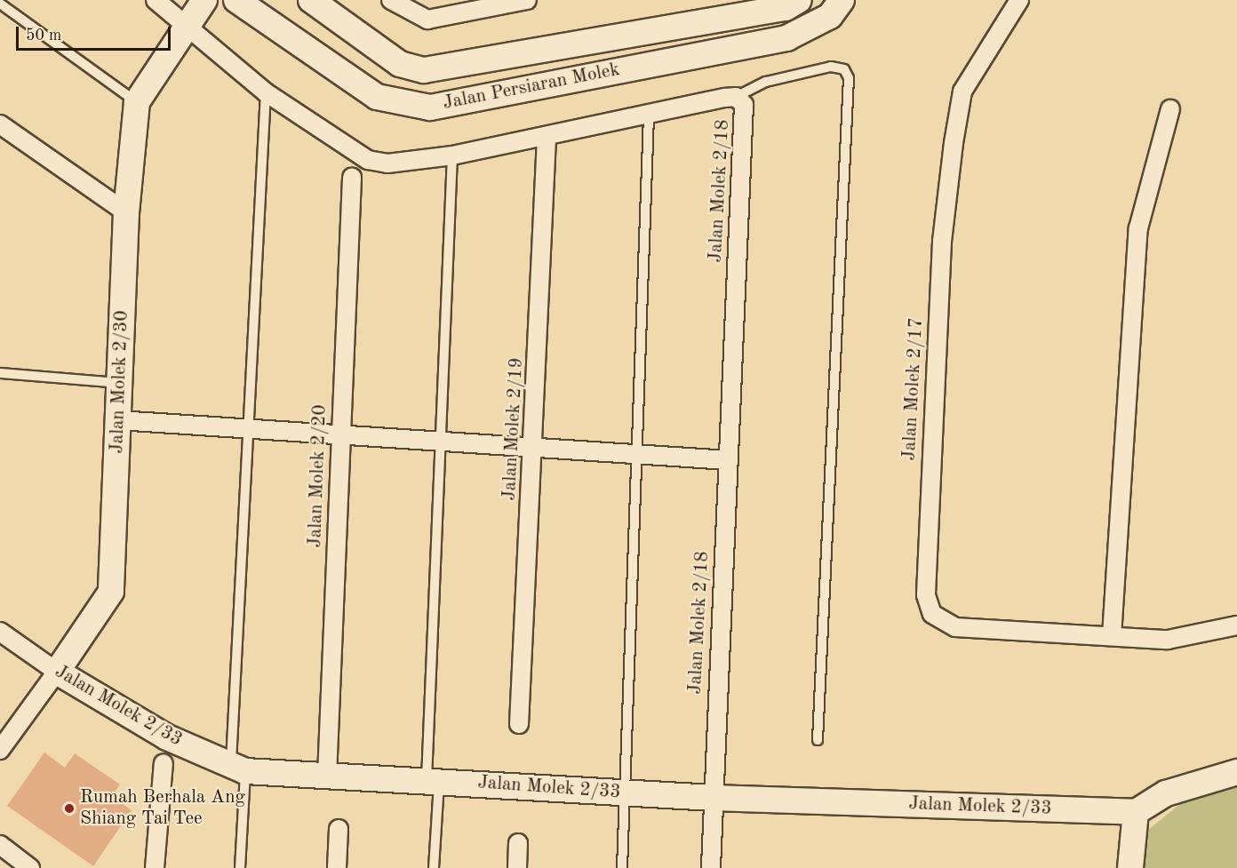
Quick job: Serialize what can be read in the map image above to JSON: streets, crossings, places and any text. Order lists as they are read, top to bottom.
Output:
{
  "streets": {
    "street": [
      "Jalan Persiaran Molek",
      "Jalan Molek 2/18",
      "Jalan Molek 2/30",
      "Jalan Molek 2/17",
      "Jalan Molek 2/19",
      "Jalan Molek 2/20",
      "Jalan Molek 2/33"
    ]
  },
  "crossings": [
    ["Jalan Molek 2/18", "Jalan Molek 2/30"],
    ["Jalan Molek 2/18", "Jalan Molek 2/19"],
    ["Jalan Molek 2/18", "Jalan Molek 2/33"],
    ["Jalan Molek 2/30", "Jalan Molek 2/33"],
    ["Jalan Molek 2/20", "Jalan Molek 2/33"]
  ],
  "places": ["Rumah Berhala Ang Shiang Tai Tee"],
  "scale_bar": "50 m"
}
